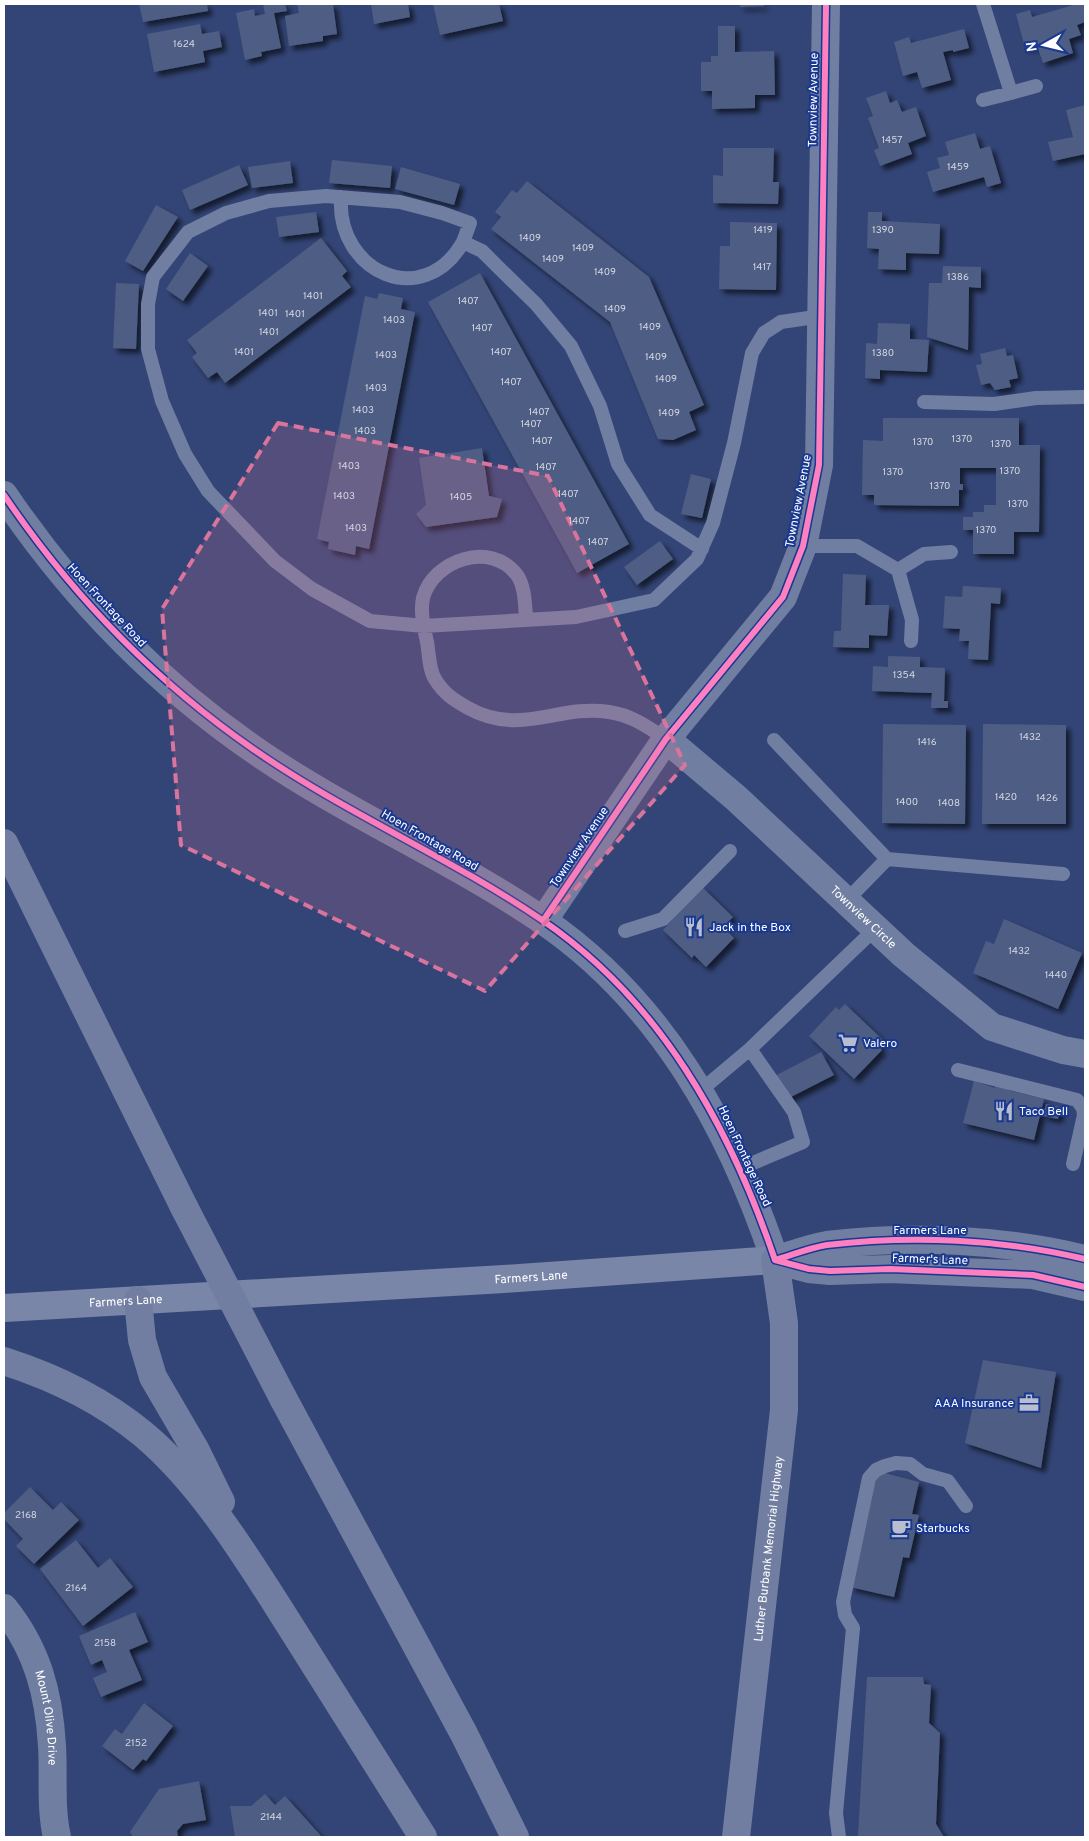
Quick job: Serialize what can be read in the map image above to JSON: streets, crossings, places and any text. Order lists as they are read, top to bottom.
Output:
{
  "streets": {
    "highway": ["Luther Burbank Memorial Highway"],
    "main road": ["Farmers Lane"],
    "street": [
      "Townview Avenue",
      "Hoen Frontage Road",
      "Townview Circle",
      "Farmer's Lane",
      "Mount Olive Drive"
    ]
  },
  "crossings": [
    ["Townview Avenue", "Hoen Frontage Road"],
    ["Townview Avenue", "Townview Circle"],
    ["Hoen Frontage Road", "Farmers Lane"],
    ["Hoen Frontage Road", "Farmer's Lane"],
    ["Hoen Frontage Road", "Luther Burbank Memorial Highway"],
    ["Farmers Lane", "Farmer's Lane"],
    ["Farmers Lane", "Luther Burbank Memorial Highway"],
    ["Farmer's Lane", "Luther Burbank Memorial Highway"]
  ],
  "places": {
    "restaurant": ["Jack in the Box", "Taco Bell"],
    "supermarket": ["Valero"],
    "office": ["AAA Insurance"],
    "cafe": ["Starbucks"]
  },
  "house_numbers": [
    "1624",
    "1457",
    "1459",
    "1419",
    "1390",
    "1409",
    "1409",
    "1409",
    "1417",
    "1409",
    "1386",
    "1401",
    "1407",
    "1409",
    "1401",
    "1401",
    "1403",
    "1409",
    "1407",
    "1401",
    "1401",
    "1407",
    "1380",
    "1403",
    "1409",
    "1409",
    "1407",
    "1403",
    "1403",
    "1407",
    "1409",
    "1407",
    "1403",
    "1370",
    "1407",
    "1370",
    "1370",
    "1403",
    "1407",
    "1370",
    "1370",
    "1370",
    "1407",
    "1403",
    "1405",
    "1370",
    "1407",
    "1403",
    "1370",
    "1407",
    "1354",
    "1432",
    "1416",
    "1420",
    "1426",
    "1400",
    "1408",
    "1432",
    "1440",
    "2168",
    "2164",
    "2158",
    "2152",
    "2144"
  ],
  "north": "left"
}
